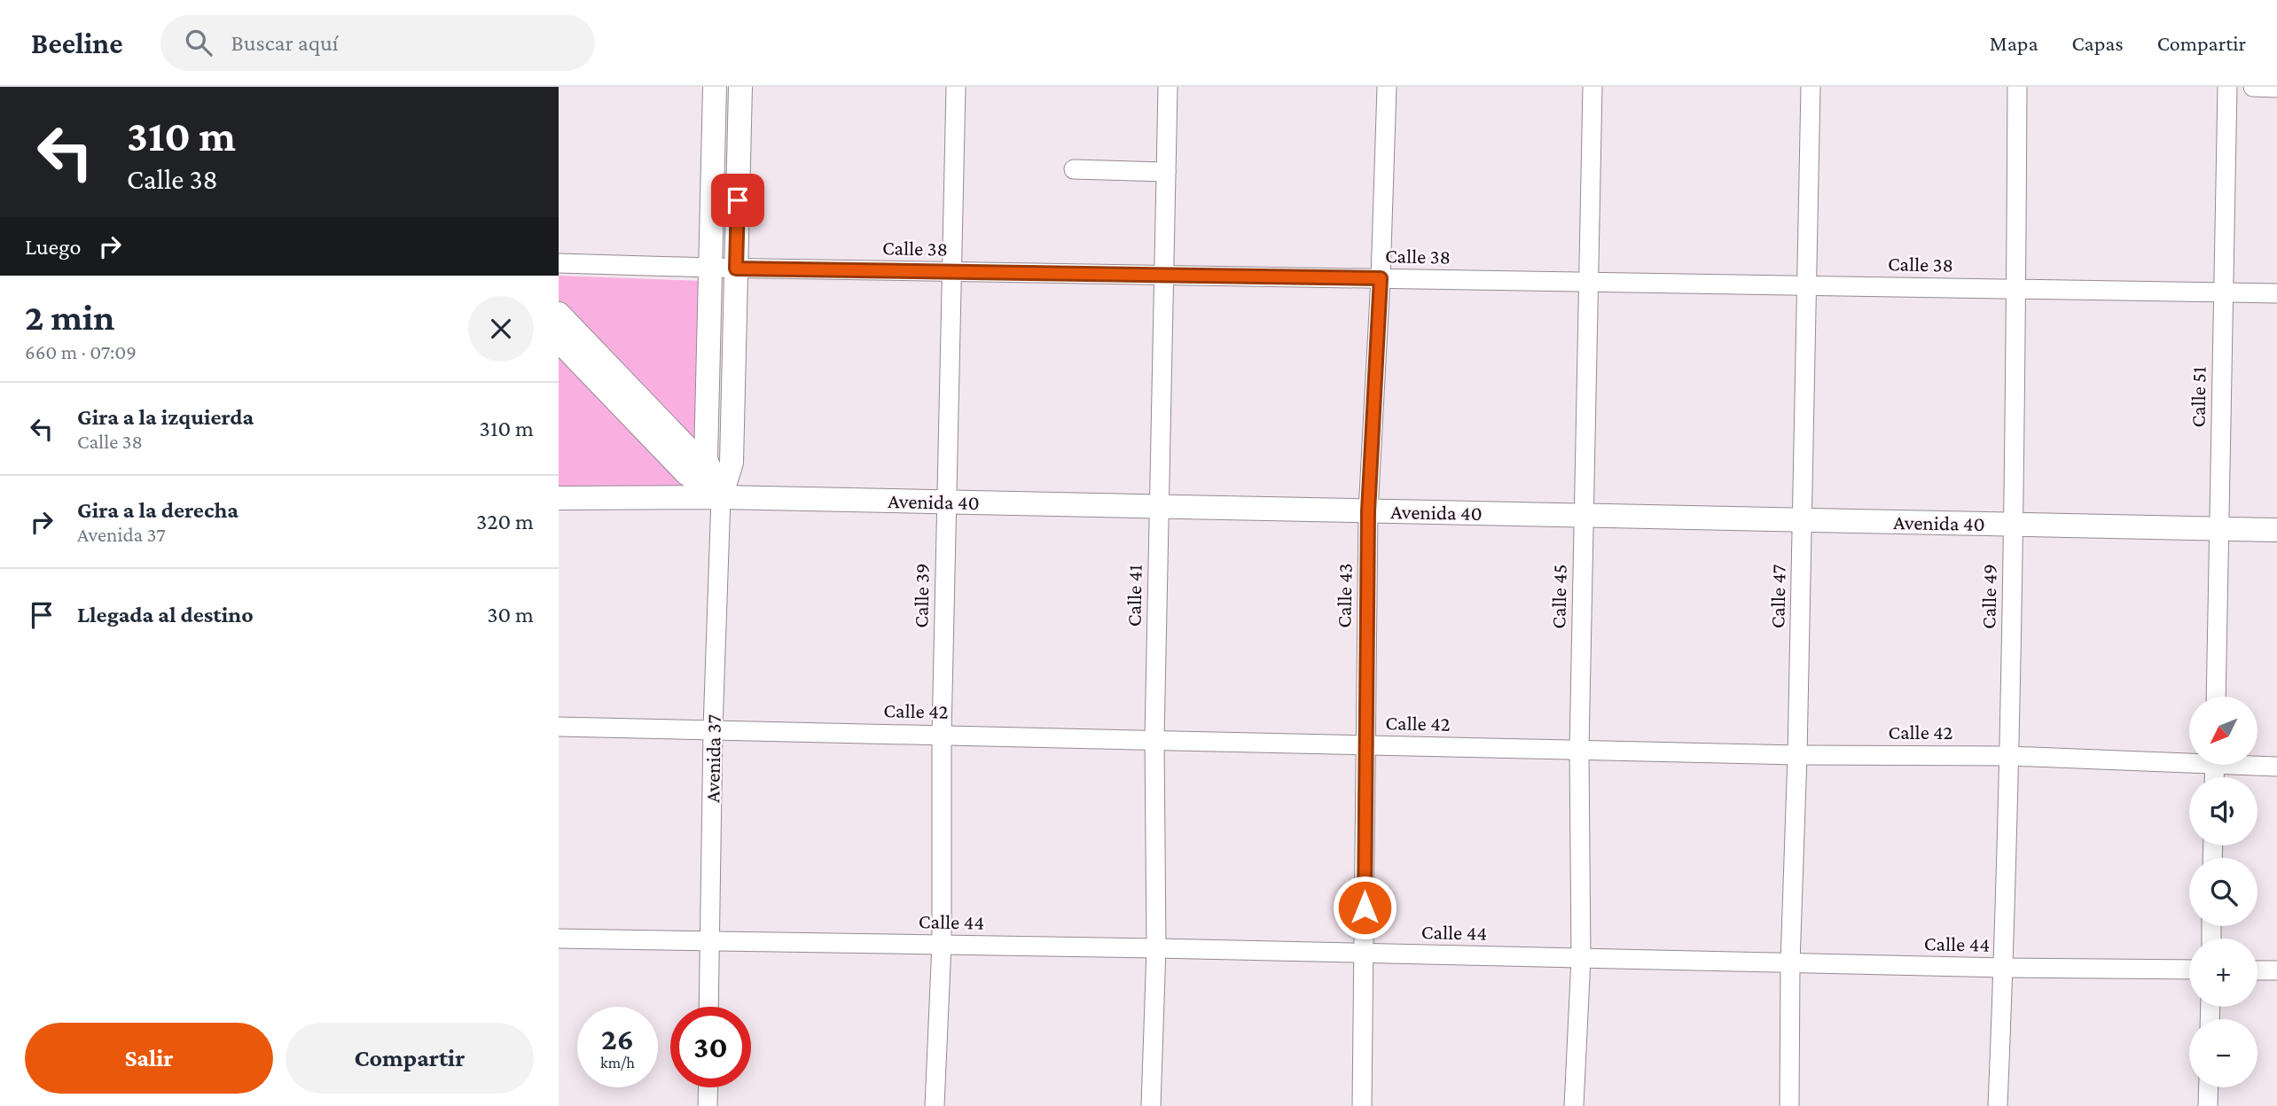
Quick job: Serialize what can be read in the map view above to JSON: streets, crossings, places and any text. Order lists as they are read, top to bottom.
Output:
{
  "streets": {
    "main road": ["Avenida 40", "Avenida 37"],
    "street": [
      "Calle 38",
      "Calle 51",
      "Calle 39",
      "Calle 41",
      "Calle 43",
      "Calle 45",
      "Calle 47",
      "Calle 49",
      "Calle 42",
      "Calle 44"
    ]
  },
  "crossings": [
    ["Calle 38", "Calle 51"],
    ["Calle 38", "Calle 39"],
    ["Calle 38", "Calle 41"],
    ["Calle 38", "Calle 43"],
    ["Calle 38", "Calle 45"],
    ["Calle 38", "Calle 47"],
    ["Calle 38", "Calle 49"],
    ["Calle 38", "Avenida 37"],
    ["Calle 51", "Avenida 40"],
    ["Avenida 40", "Calle 39"],
    ["Avenida 40", "Calle 41"],
    ["Avenida 40", "Calle 43"],
    ["Avenida 40", "Calle 45"],
    ["Avenida 40", "Calle 47"],
    ["Avenida 40", "Calle 49"],
    ["Avenida 40", "Avenida 37"],
    ["Calle 39", "Calle 42"],
    ["Calle 39", "Calle 44"],
    ["Calle 41", "Calle 42"],
    ["Calle 41", "Calle 44"],
    ["Calle 43", "Calle 42"],
    ["Calle 43", "Calle 44"],
    ["Calle 45", "Calle 42"],
    ["Calle 45", "Calle 44"],
    ["Calle 47", "Calle 42"],
    ["Calle 47", "Calle 44"],
    ["Calle 49", "Calle 42"],
    ["Calle 49", "Calle 44"],
    ["Calle 42", "Avenida 37"],
    ["Avenida 37", "Calle 44"]
  ],
  "north": "bottom left",
  "page": {
    "header": "Beeline",
    "search": "Buscar aquí",
    "nav": ["Mapa", "Capas", "Compartir"],
    "turn": ["310 m", "Calle 38"],
    "then": "Luego",
    "heading": ["2 min", "660 m · 07:09"],
    "list": [
      {
        "name": "Gira a la izquierda",
        "note": "Calle 38",
        "value": "310 m"
      },
      {
        "name": "Gira a la derecha",
        "note": "Avenida 37",
        "value": "320 m"
      },
      {
        "name": "Llegada al destino",
        "value": "30 m"
      }
    ],
    "map_buttons": ["+", "−"],
    "speed": "26 km/h",
    "limit": "30",
    "buttons": ["Salir", "Compartir"]
  }
}
